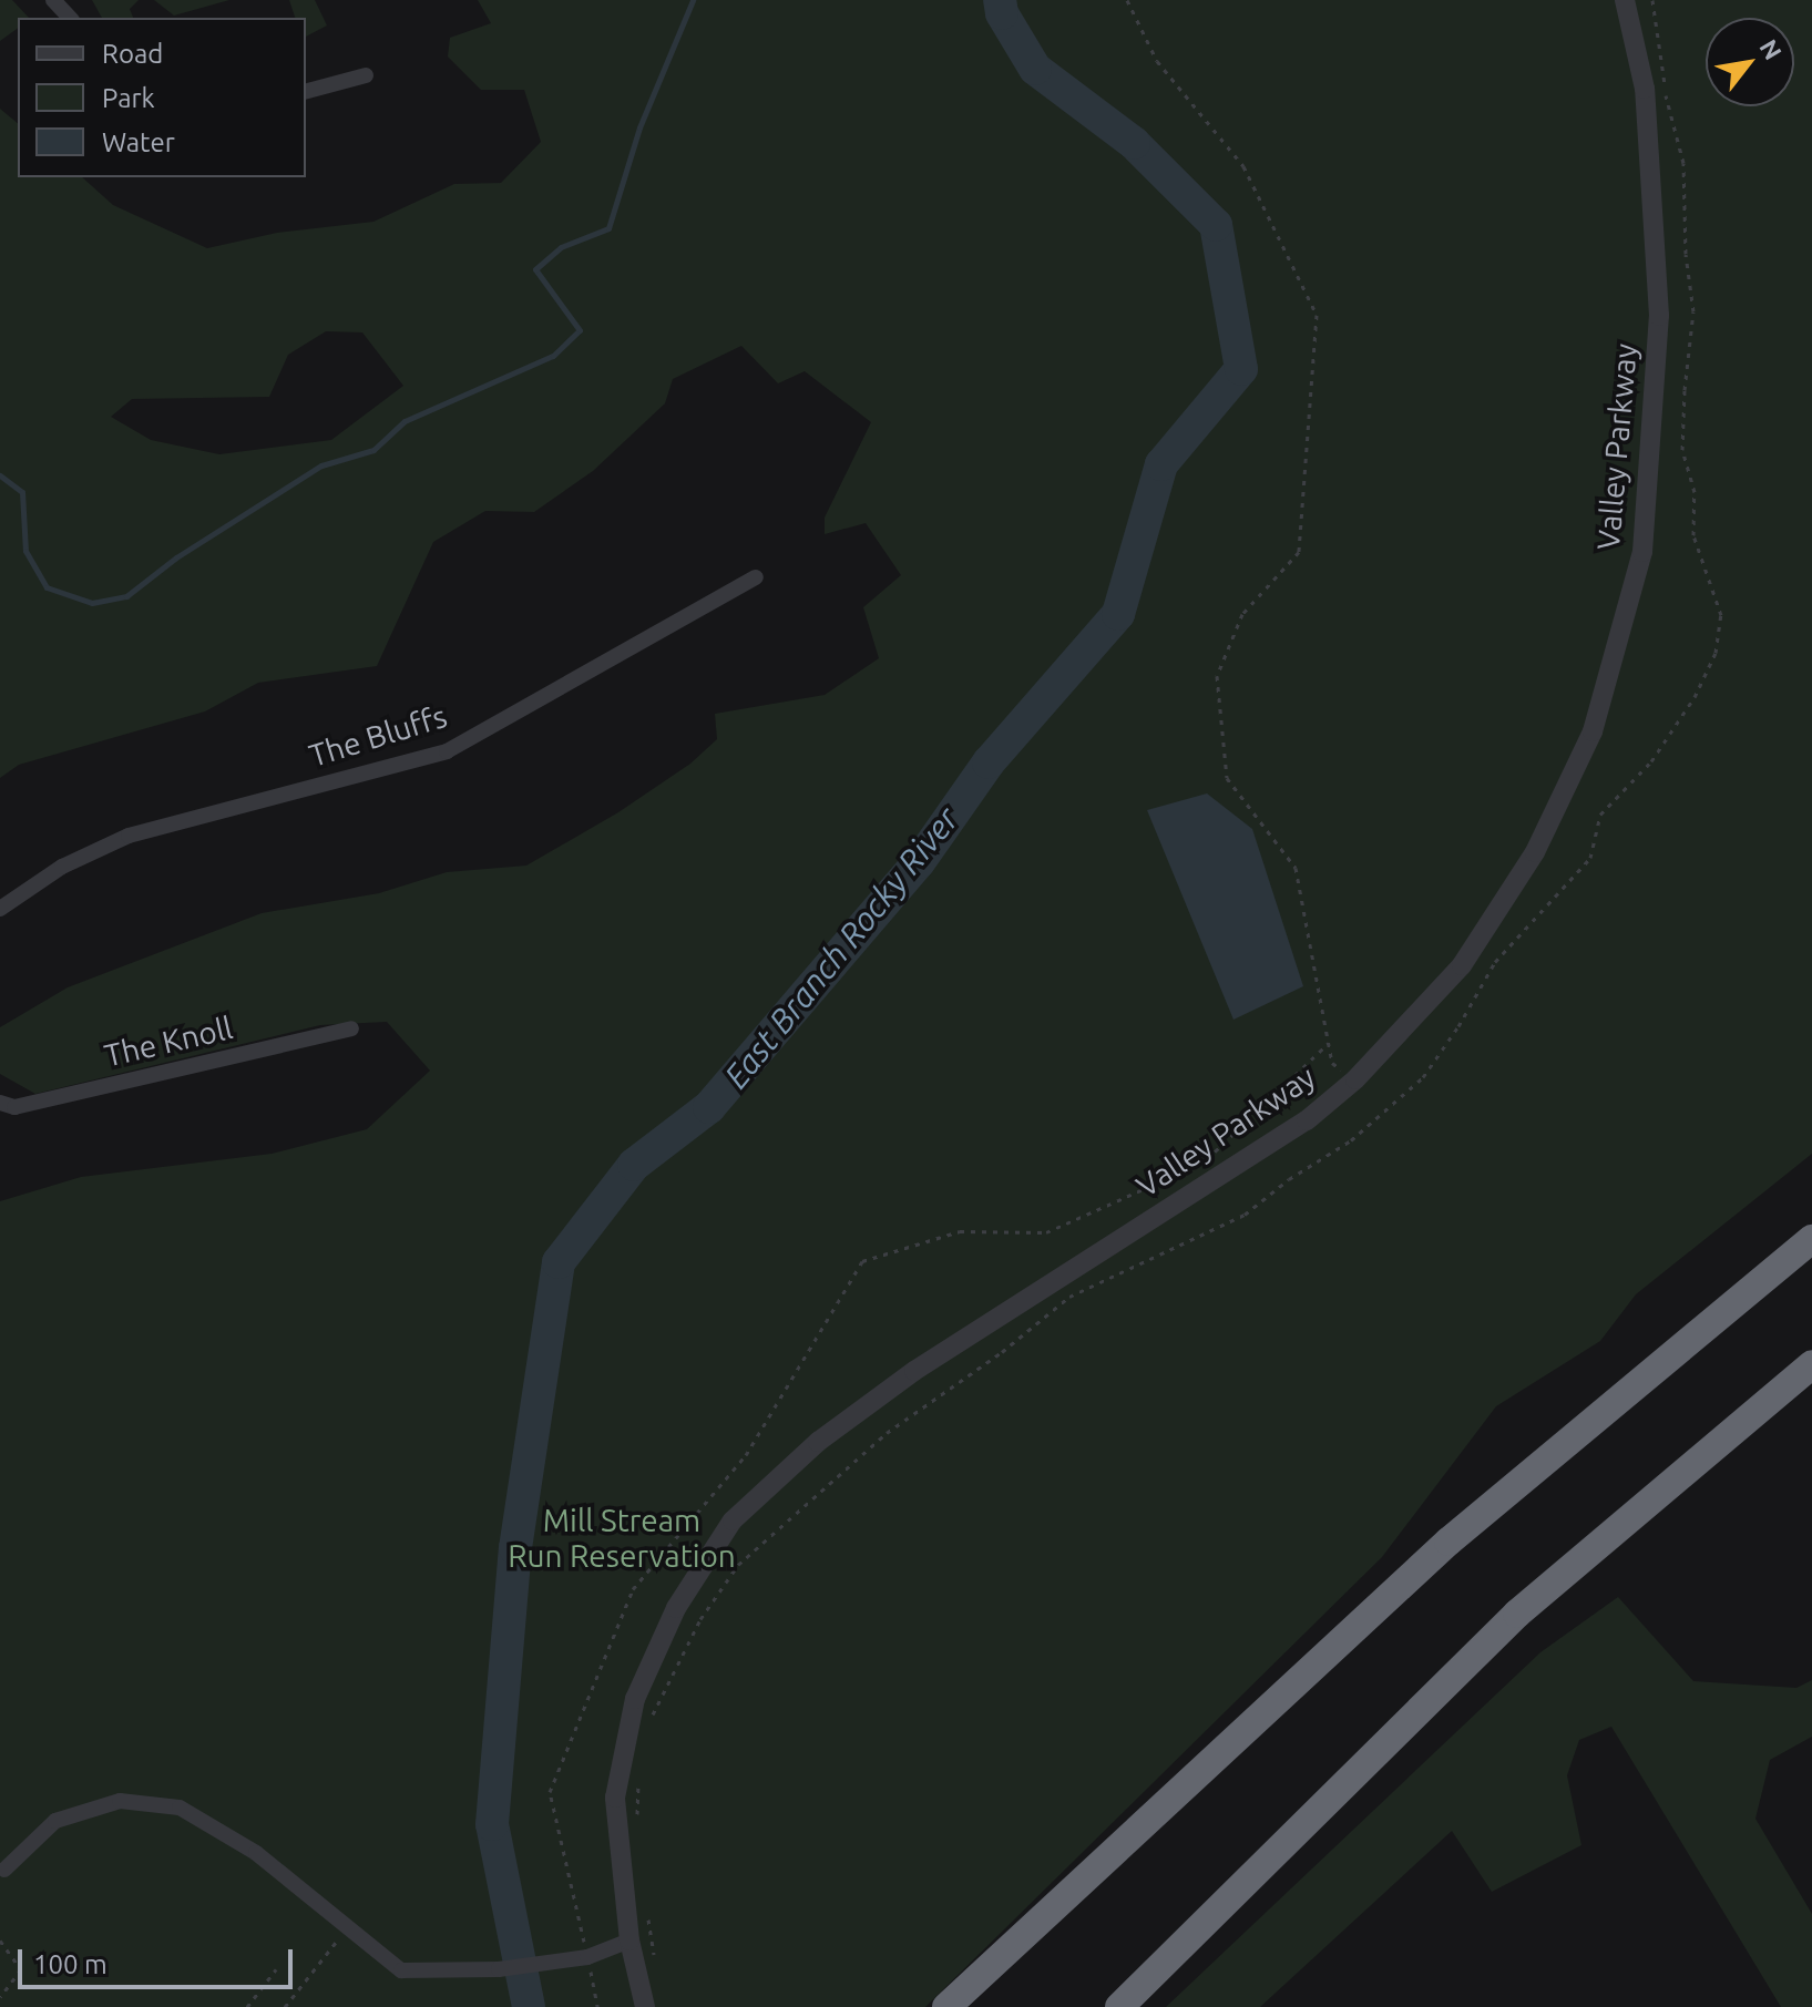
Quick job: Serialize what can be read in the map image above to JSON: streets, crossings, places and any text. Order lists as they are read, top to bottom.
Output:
{
  "streets": {
    "street": ["Valley Parkway", "The Bluffs", "The Knoll"]
  },
  "water": ["East Branch Rocky River"],
  "parks": ["Mill Stream Run Reservation"],
  "legend": ["Road", "Park", "Water"],
  "scale_bar": "100 m",
  "north": "top right"
}
